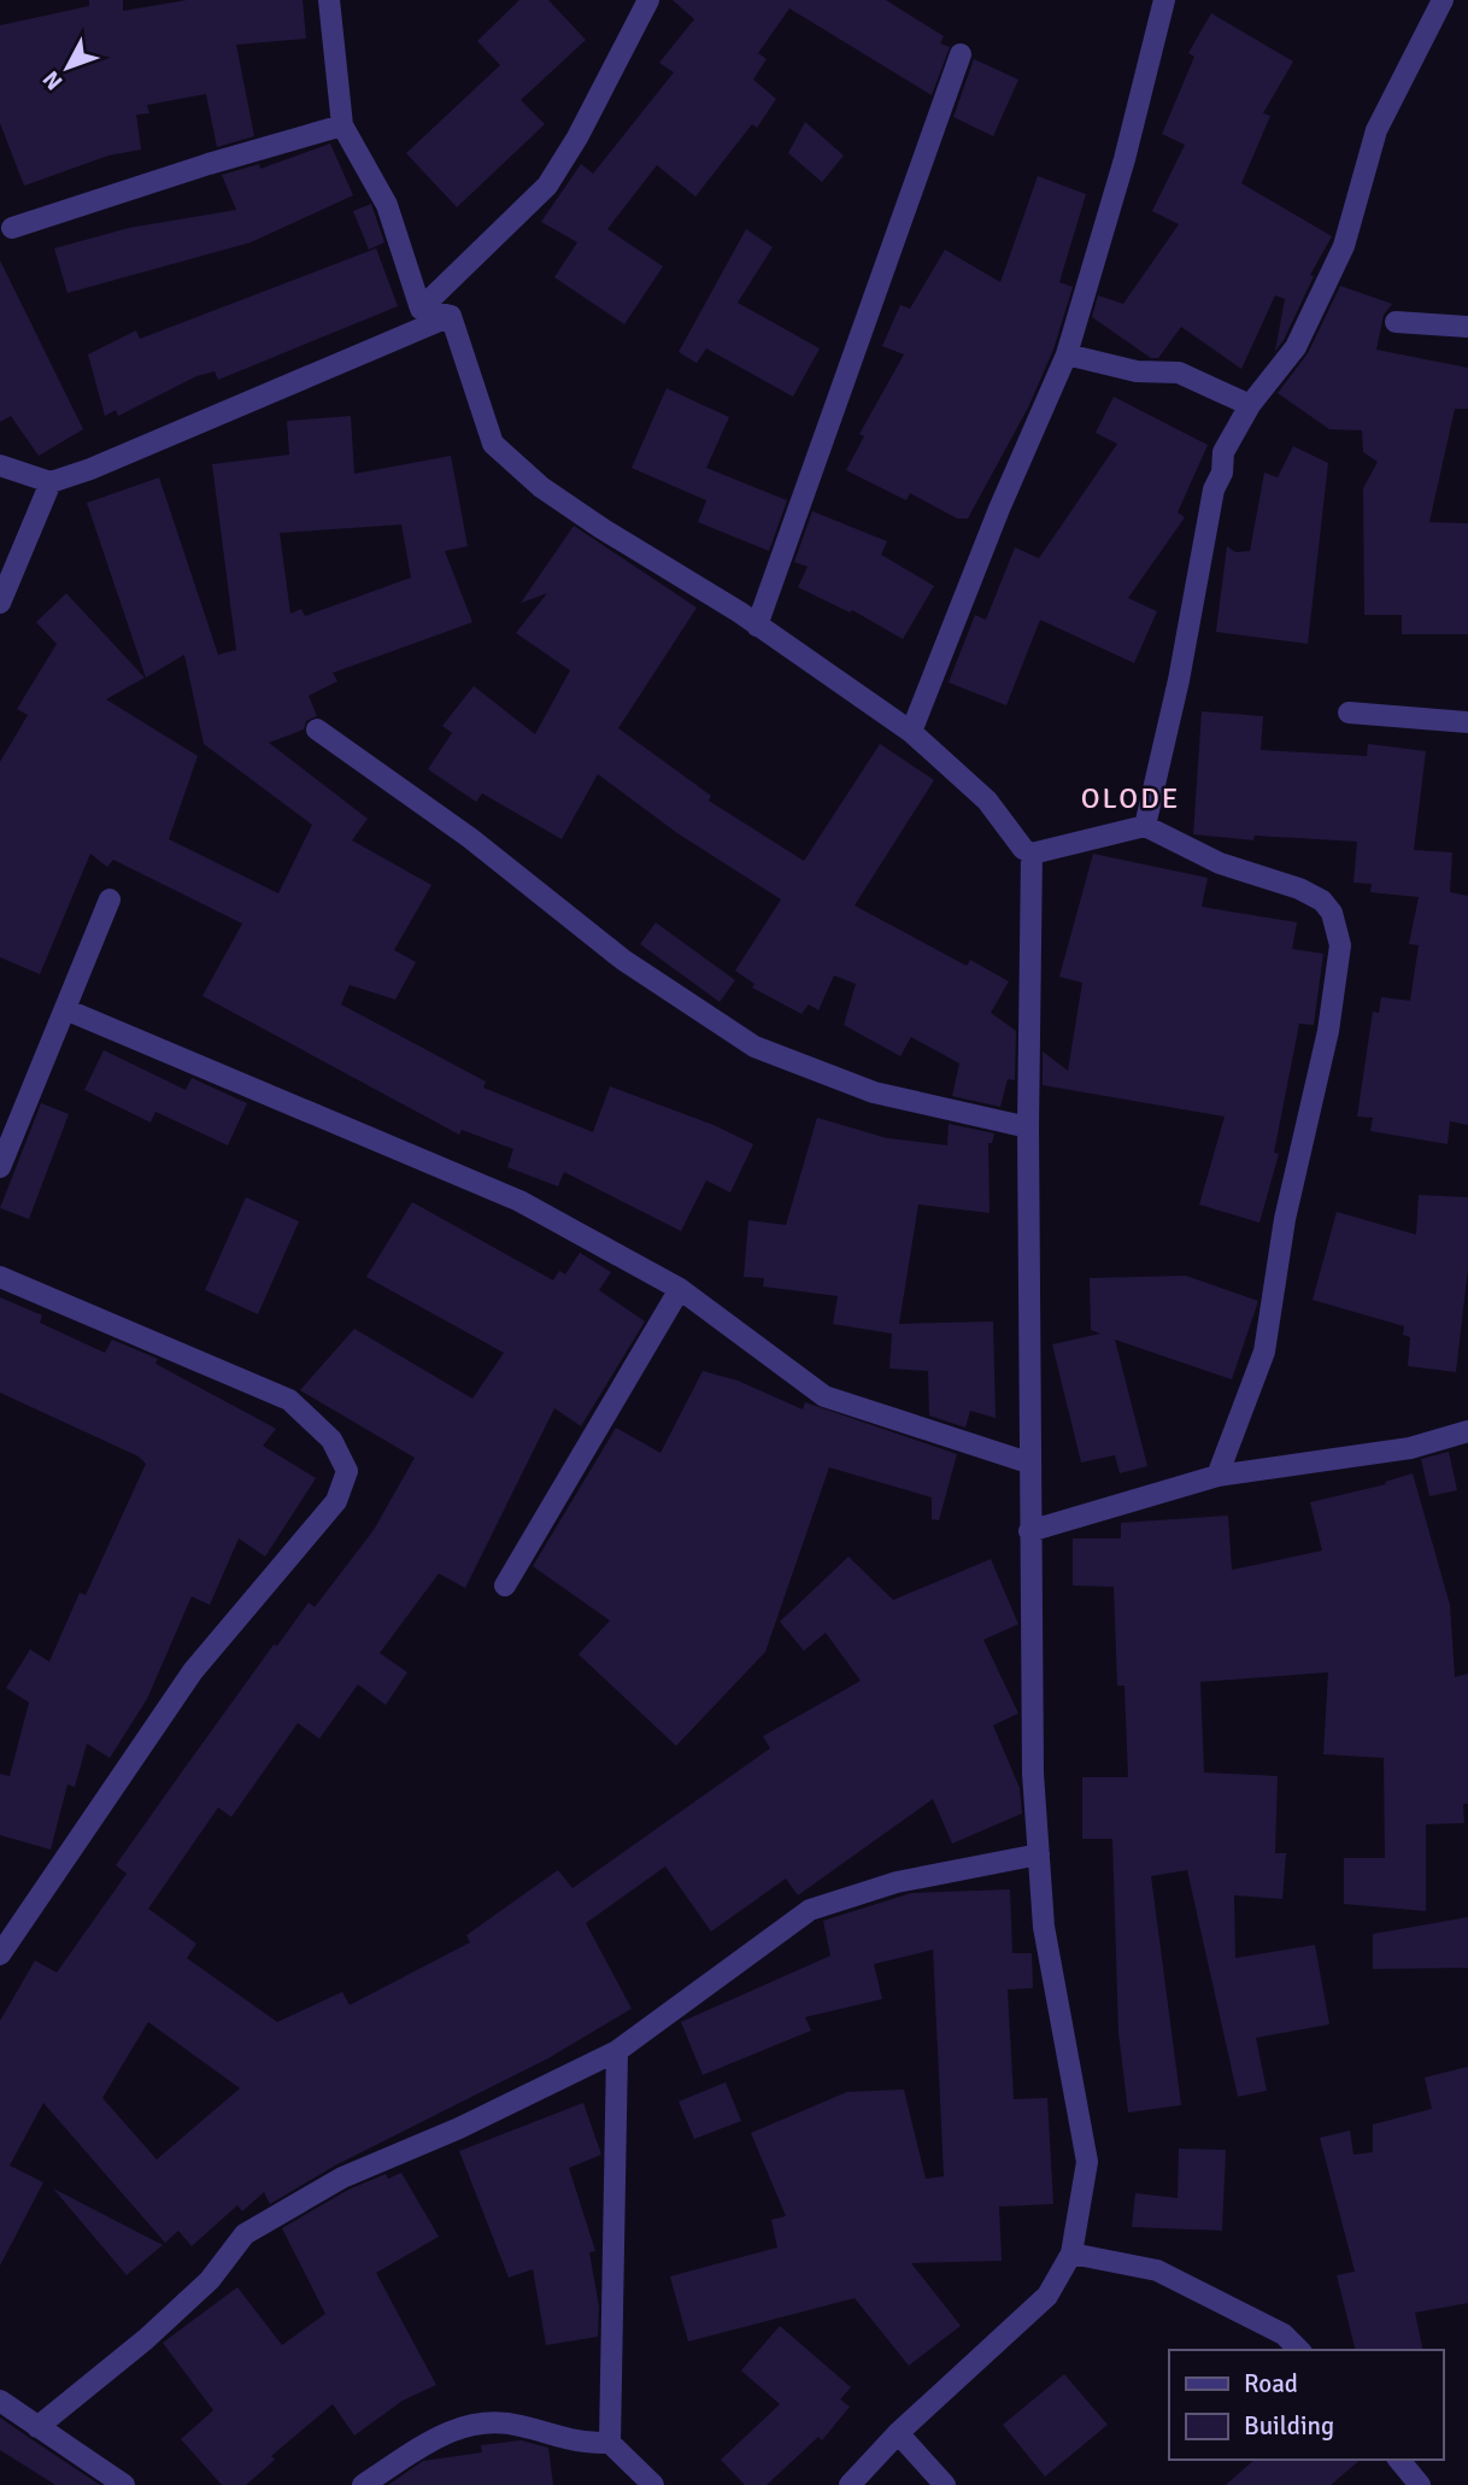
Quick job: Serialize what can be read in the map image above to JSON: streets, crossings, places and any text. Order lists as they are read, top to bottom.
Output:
{
  "districts": ["OLODE"],
  "legend": ["Road", "Building"],
  "north": "bottom left"
}
